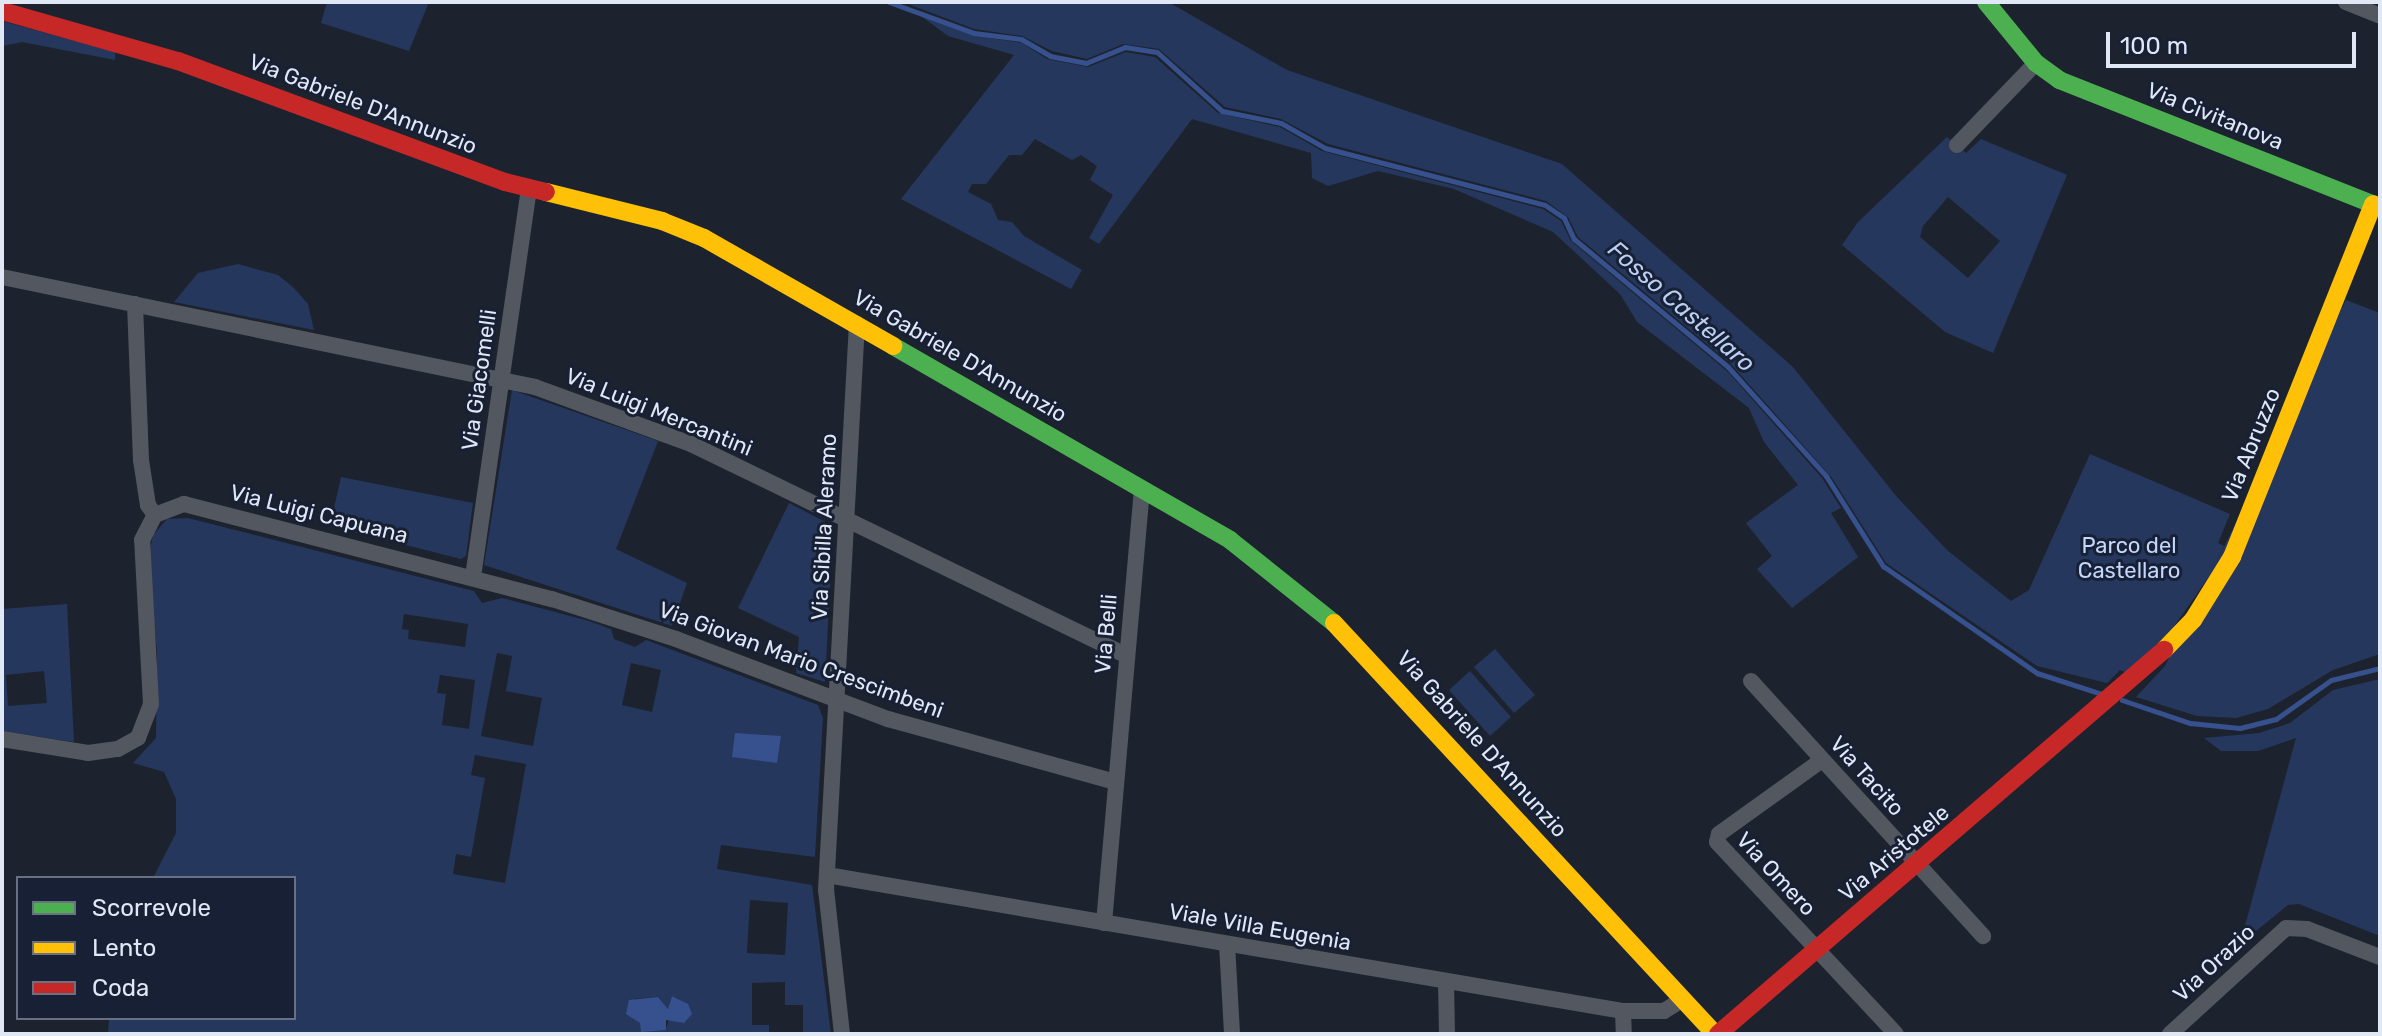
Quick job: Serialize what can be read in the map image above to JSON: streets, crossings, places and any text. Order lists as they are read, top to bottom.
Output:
{
  "streets": {
    "main road": [
      "Via Gabriele D'Annunzio",
      "Via Civitanova",
      "Via Abruzzo",
      "Via Aristotele"
    ],
    "street": [
      "Via Giacomelli",
      "Via Luigi Mercantini",
      "Via Luigi Capuana",
      "Via Sibilla Aleramo",
      "Via Belli",
      "Via Giovan Mario Crescimbeni",
      "Via Tacito",
      "Via Omero",
      "Viale Villa Eugenia",
      "Via Orazio"
    ]
  },
  "crossings": [
    ["Via Gabriele D'Annunzio", "Via Giacomelli"],
    ["Via Gabriele D'Annunzio", "Via Sibilla Aleramo"],
    ["Via Gabriele D'Annunzio", "Via Belli"],
    ["Via Gabriele D'Annunzio", "Via Aristotele"],
    ["Via Gabriele D'Annunzio", "Viale Villa Eugenia"],
    ["Via Civitanova", "Via Abruzzo"],
    ["Via Giacomelli", "Via Luigi Mercantini"],
    ["Via Giacomelli", "Via Luigi Capuana"],
    ["Via Giacomelli", "Via Giovan Mario Crescimbeni"],
    ["Via Luigi Mercantini", "Via Sibilla Aleramo"],
    ["Via Luigi Mercantini", "Via Belli"],
    ["Via Abruzzo", "Via Aristotele"],
    ["Via Luigi Capuana", "Via Giovan Mario Crescimbeni"],
    ["Via Sibilla Aleramo", "Via Giovan Mario Crescimbeni"],
    ["Via Sibilla Aleramo", "Viale Villa Eugenia"],
    ["Via Belli", "Via Giovan Mario Crescimbeni"],
    ["Via Belli", "Viale Villa Eugenia"],
    ["Via Tacito", "Via Aristotele"],
    ["Via Tacito", "Via Omero"],
    ["Via Aristotele", "Via Omero"]
  ],
  "water": ["Fosso Castellaro"],
  "parks": ["Parco del Castellaro"],
  "legend": ["Scorrevole", "Lento", "Coda"],
  "scale_bar": "100 m"
}
